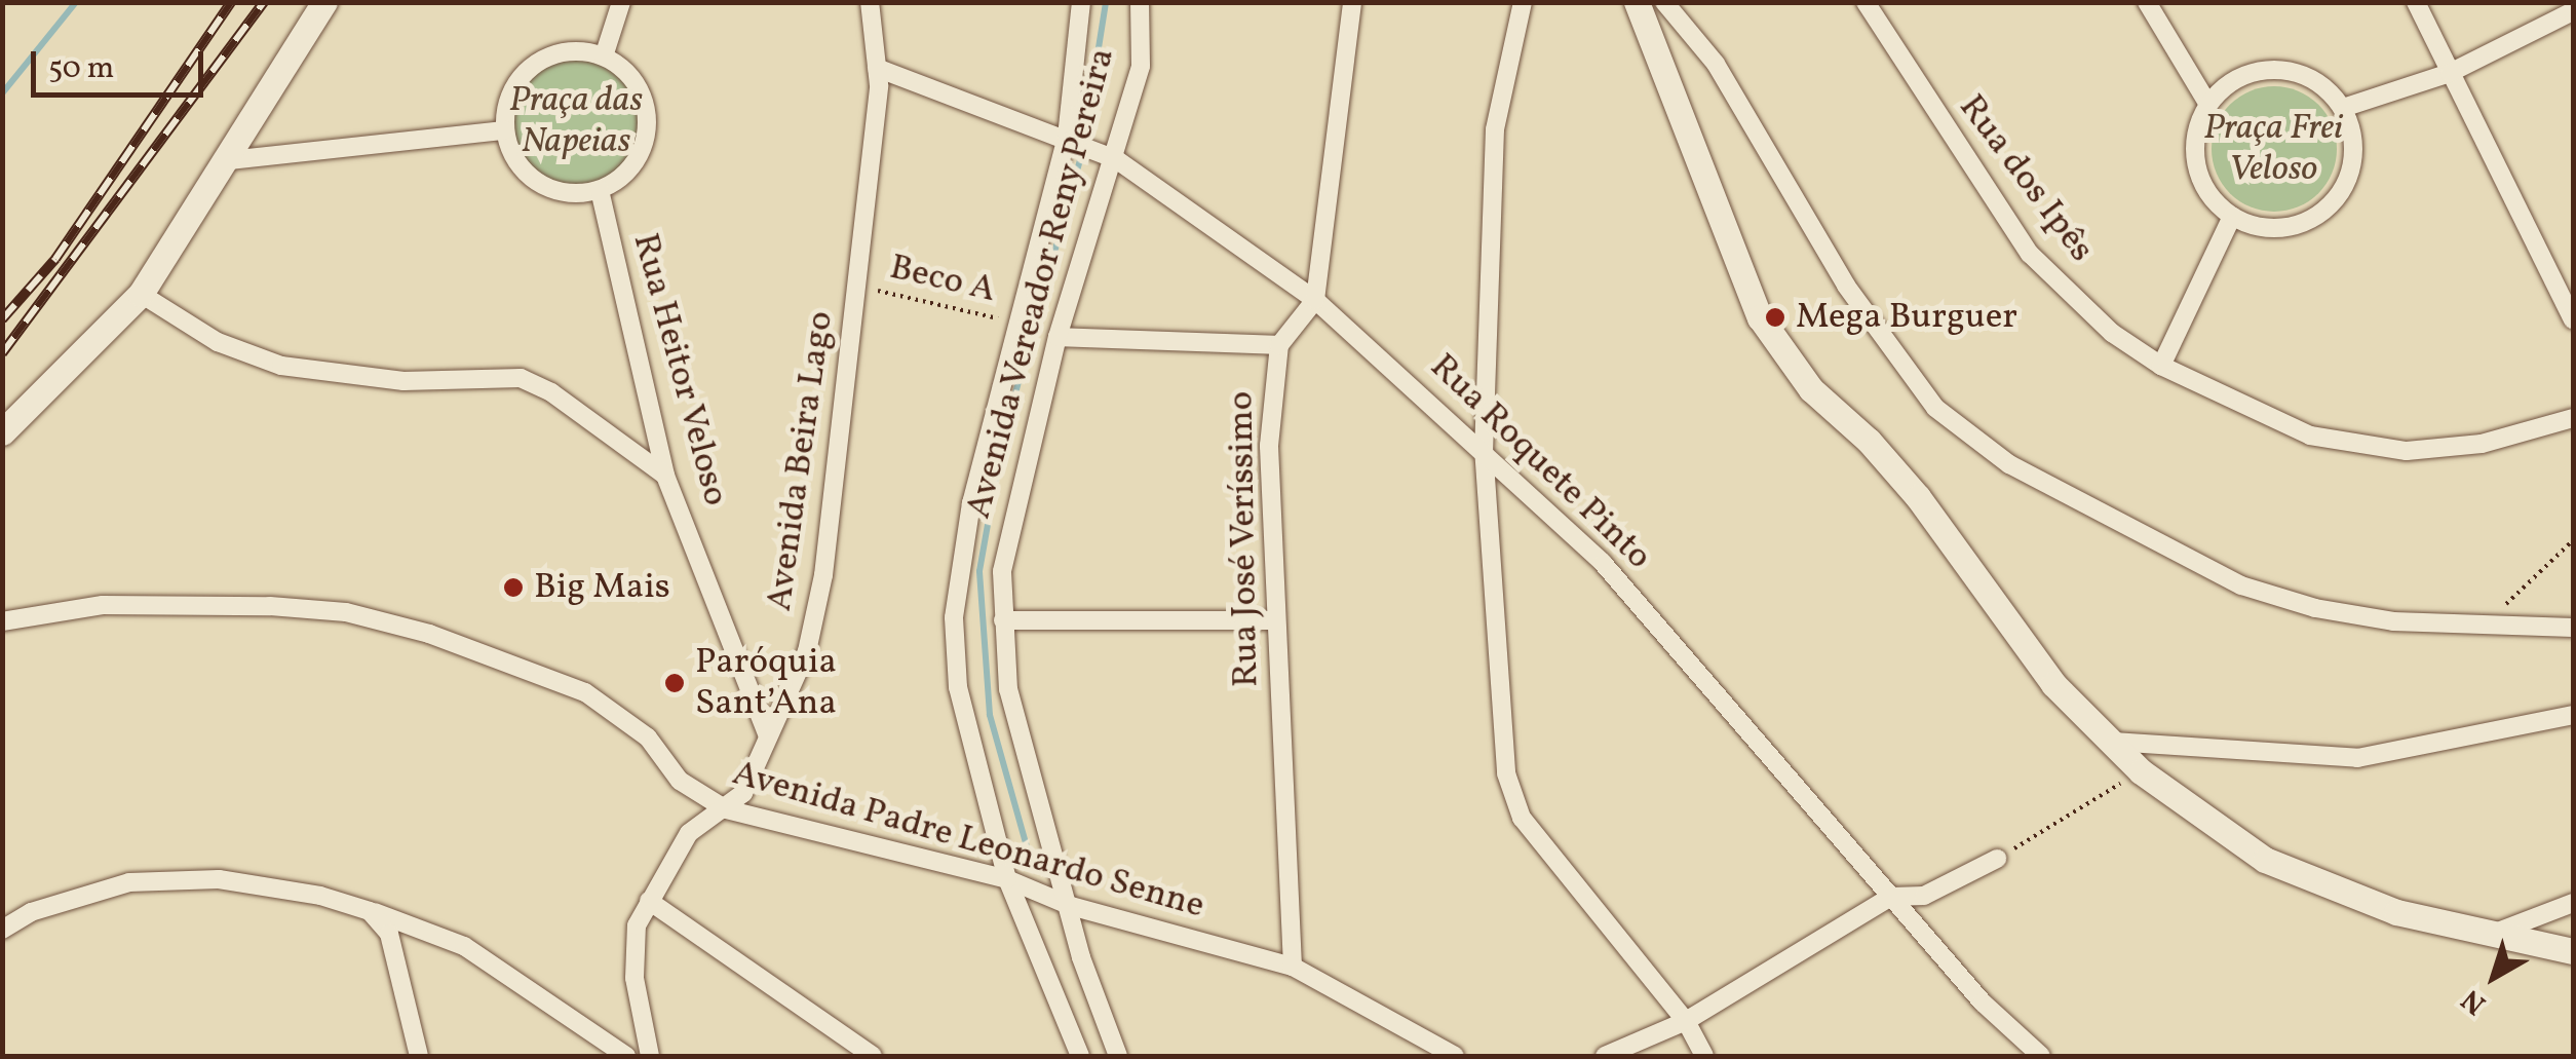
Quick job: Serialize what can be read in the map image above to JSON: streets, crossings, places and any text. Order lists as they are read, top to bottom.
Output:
{
  "streets": {
    "street": [
      "Rua dos Ipês",
      "Avenida Vereador Reny Pereira",
      "Rua Heitor Veloso",
      "Avenida Beira Lago",
      "Rua Roquete Pinto",
      "Rua José Veríssimo",
      "Avenida Padre Leonardo Senne"
    ],
    "path": ["Beco A"]
  },
  "crossings": [
    ["Beco A", "Avenida Vereador Reny Pereira"],
    ["Beco A", "Avenida Beira Lago"],
    ["Avenida Vereador Reny Pereira", "Rua Roquete Pinto"],
    ["Avenida Vereador Reny Pereira", "Avenida Padre Leonardo Senne"],
    ["Rua Heitor Veloso", "Avenida Beira Lago"],
    ["Avenida Beira Lago", "Rua Roquete Pinto"],
    ["Avenida Beira Lago", "Avenida Padre Leonardo Senne"],
    ["Rua Roquete Pinto", "Rua José Veríssimo"],
    ["Rua José Veríssimo", "Avenida Padre Leonardo Senne"]
  ],
  "parks": ["Praça das Napeias", "Praça Frei Veloso"],
  "places": ["Mega Burguer", "Big Mais", "Paróquia Sant’Ana"],
  "scale_bar": "50 m",
  "north": "bottom left"
}
